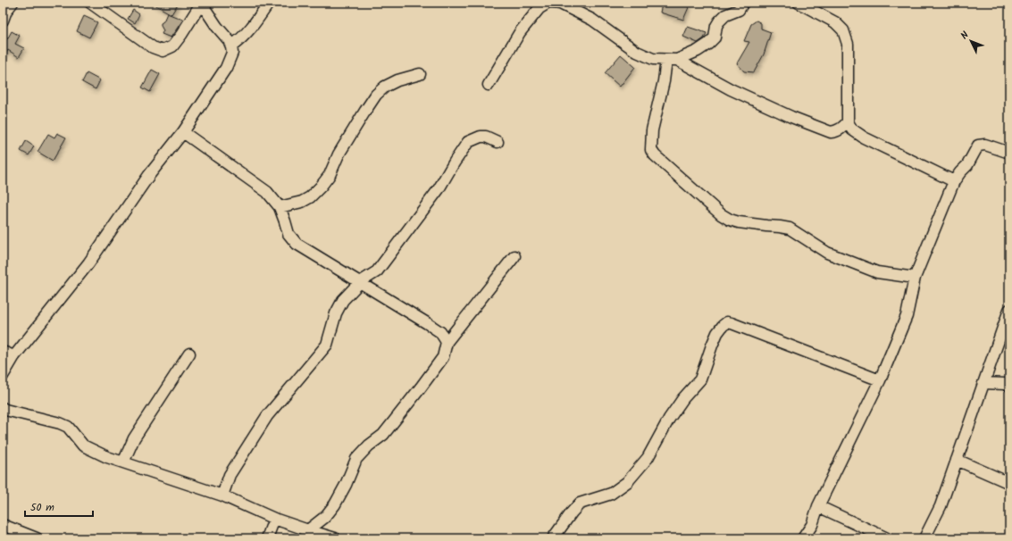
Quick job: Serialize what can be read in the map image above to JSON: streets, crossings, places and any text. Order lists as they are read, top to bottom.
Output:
{
  "scale_bar": "50 m",
  "north": "top left"
}
